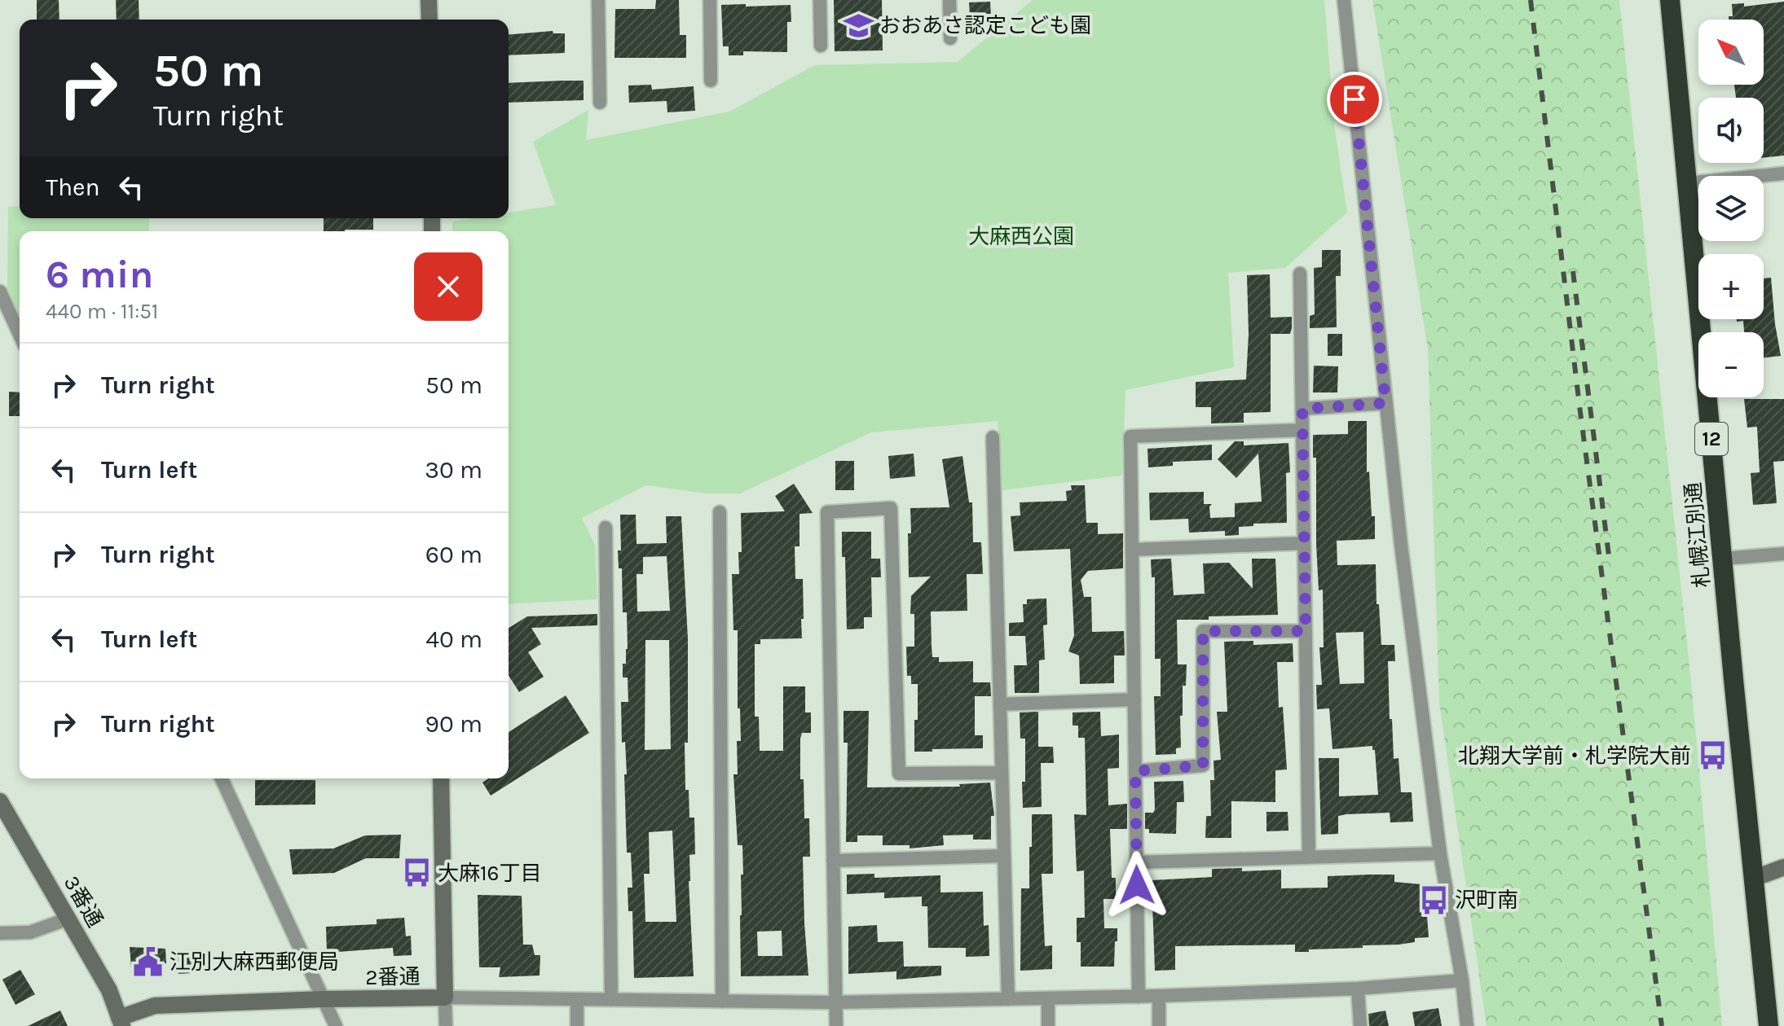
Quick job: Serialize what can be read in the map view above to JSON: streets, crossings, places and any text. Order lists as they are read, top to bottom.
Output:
{
  "streets": {
    "highway": ["12", "札幌江別通"],
    "street": ["3番通", "2番通"]
  },
  "crossings": [
    ["3番通", "2番通"]
  ],
  "parks": ["大麻西公園"],
  "places": {
    "school or university": ["おおあさ認定こども園"],
    "bus stop": ["北翔大学前・札学院大前", "大麻16丁目", "沢町南"],
    "public building": ["江別大麻西郵便局"]
  },
  "north": "top left",
  "page": {
    "map_buttons": ["+", "−"],
    "turn": ["50 m", "Turn right"],
    "then": "Then",
    "heading": ["6 min", "440 m · 11:51"],
    "list": [
      {
        "name": "Turn right",
        "value": "50 m"
      },
      {
        "name": "Turn left",
        "value": "30 m"
      },
      {
        "name": "Turn right",
        "value": "60 m"
      },
      {
        "name": "Turn left",
        "value": "40 m"
      },
      {
        "name": "Turn right",
        "value": "90 m"
      }
    ]
  }
}
